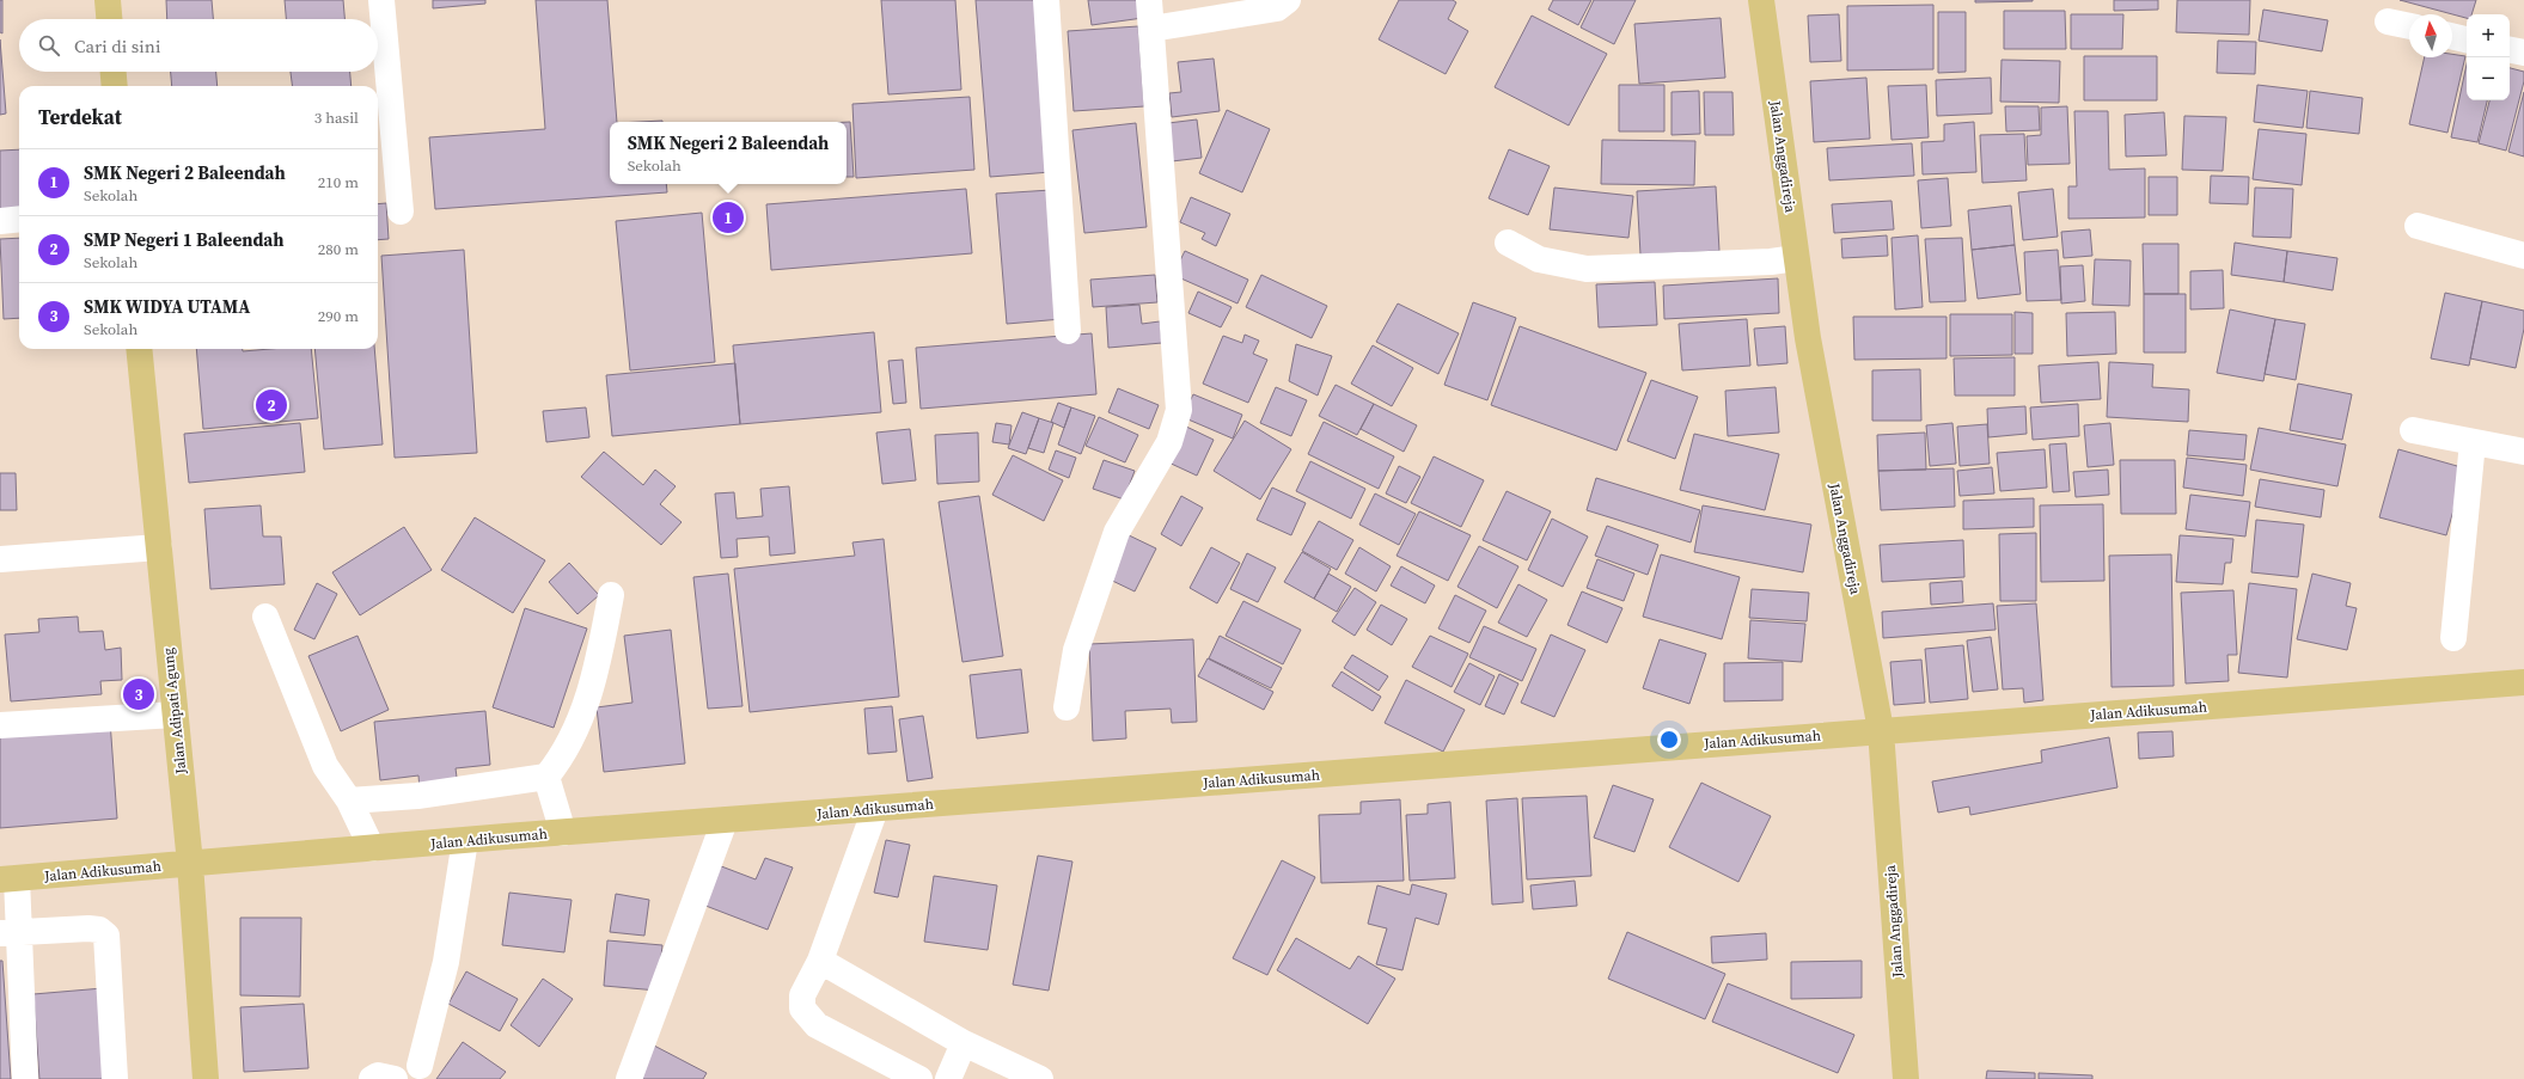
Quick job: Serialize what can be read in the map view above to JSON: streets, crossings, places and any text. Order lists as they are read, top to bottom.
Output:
{
  "streets": {
    "main road": ["Jalan Anggadireja", "Jalan Adipati Agung", "Jalan Adikusumah"]
  },
  "crossings": [
    ["Jalan Anggadireja", "Jalan Adikusumah"],
    ["Jalan Adipati Agung", "Jalan Adikusumah"]
  ],
  "north": "top",
  "page": {
    "map_buttons": ["+", "−"],
    "search": "Cari di sini",
    "heading": ["Terdekat", "3 hasil"],
    "popup": ["SMK Negeri 2 Baleendah", "Sekolah"],
    "list": [
      {
        "mark": "1",
        "name": "SMK Negeri 2 Baleendah",
        "note": "Sekolah",
        "value": "210 m"
      },
      {
        "mark": "2",
        "name": "SMP Negeri 1 Baleendah",
        "note": "Sekolah",
        "value": "280 m"
      },
      {
        "mark": "3",
        "name": "SMK WIDYA UTAMA",
        "note": "Sekolah",
        "value": "290 m"
      }
    ],
    "pins": ["1", "2", "3"]
  }
}
